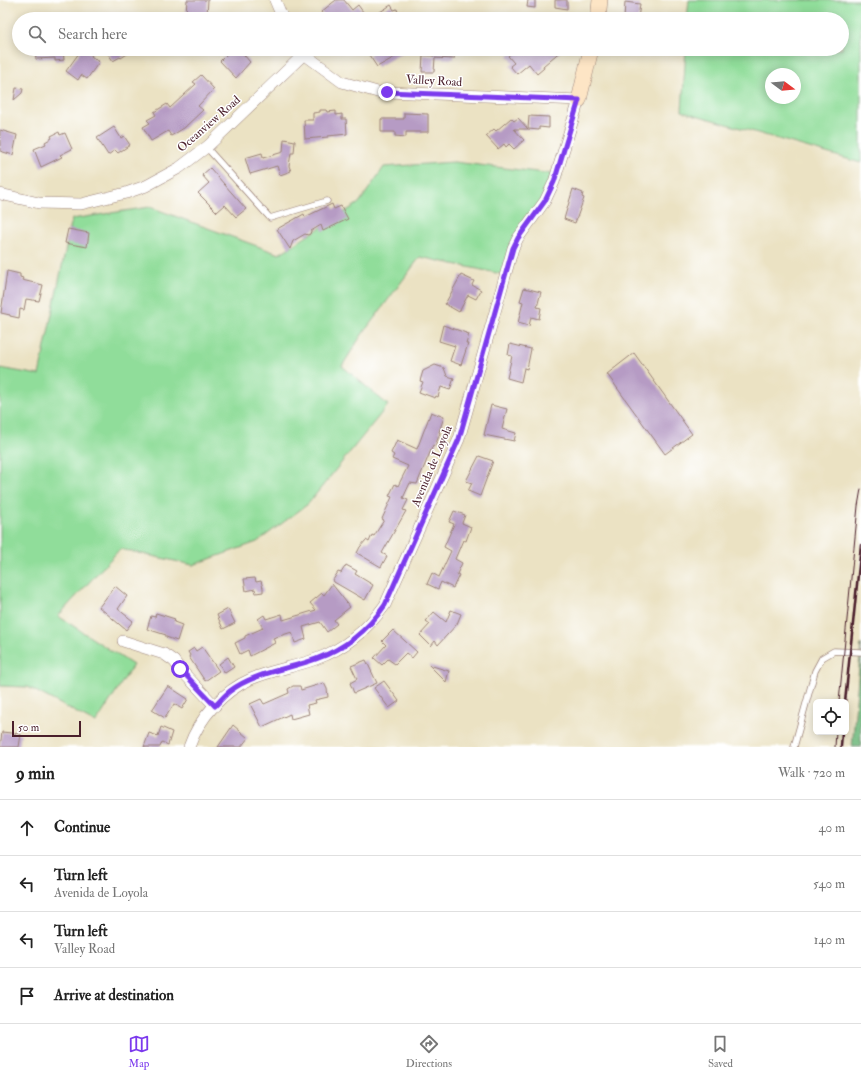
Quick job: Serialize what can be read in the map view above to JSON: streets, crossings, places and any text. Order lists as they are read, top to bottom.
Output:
{
  "streets": {
    "street": ["Valley Road", "Oceanview Road", "Avenida de Loyola"]
  },
  "crossings": [
    ["Valley Road", "Avenida de Loyola"]
  ],
  "scale_bar": "50 m",
  "north": "right",
  "page": {
    "search": "Search here",
    "scale": "50 m",
    "heading": ["9 min", "Walk · 720 m"],
    "list": [
      ["Continue", "40 m"],
      ["Turn left", "Avenida de Loyola", "540 m"],
      ["Turn left", "Valley Road", "140 m"],
      "Arrive at destination"
    ],
    "nav": ["Map", "Directions", "Saved"]
  }
}
